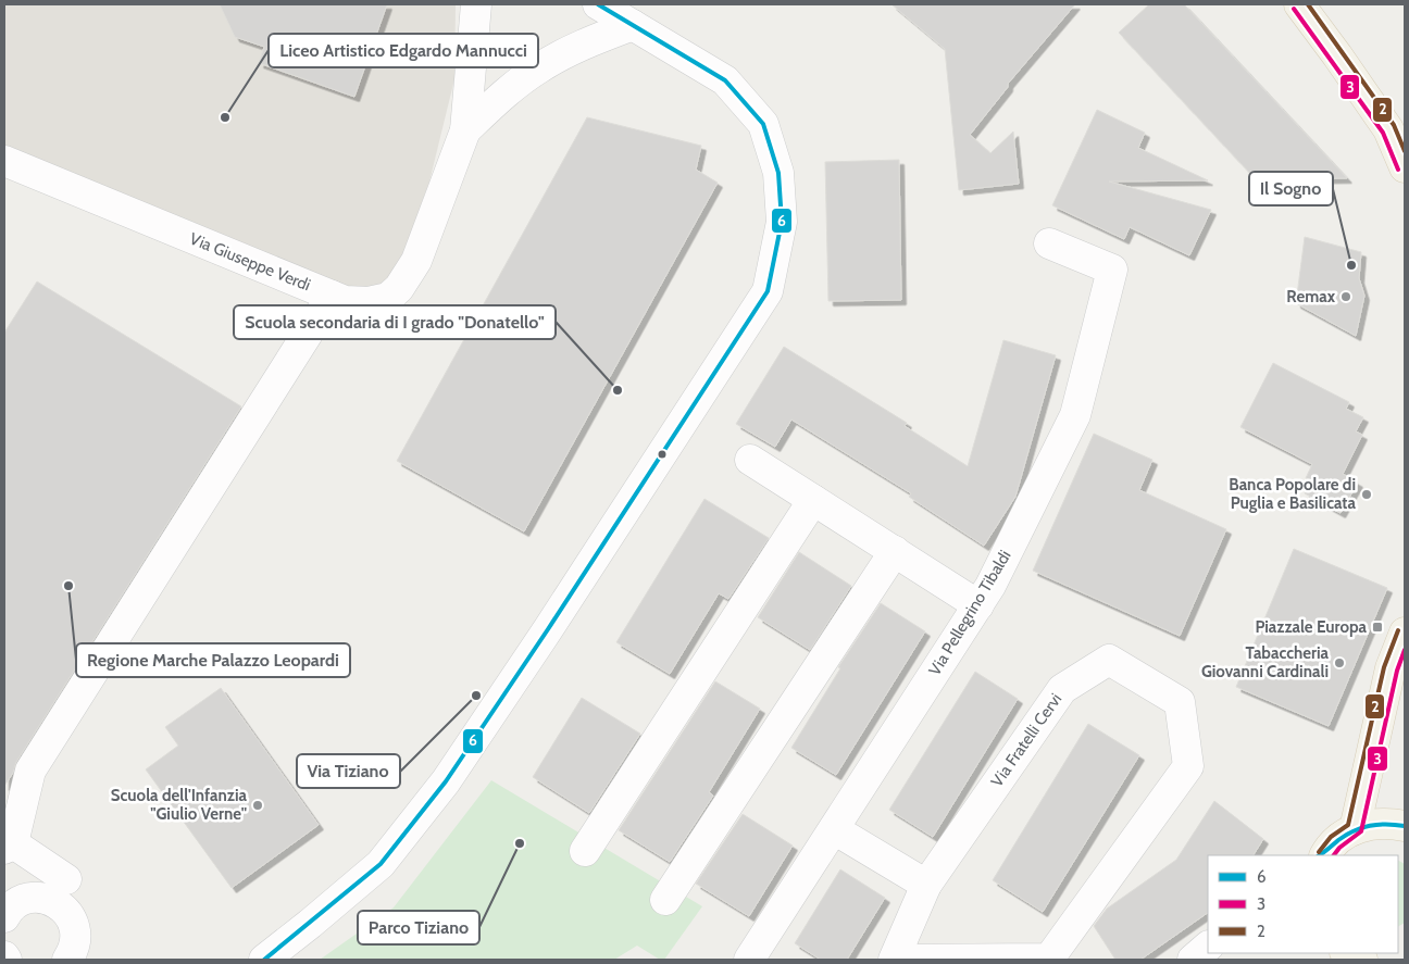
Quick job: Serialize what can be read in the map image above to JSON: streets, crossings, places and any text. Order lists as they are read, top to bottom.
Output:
{
  "streets": {
    "street": ["Via Giuseppe Verdi", "Via Pellegrino Tibaldi", "Via Fratelli Cervi"]
  },
  "places": {
    "other": [
      "Liceo Artistico Edgardo Mannucci",
      "Il Sogno",
      "Remax",
      "Scuola secondaria di I grado \"Donatello\"",
      "Banca Popolare di Puglia e Basilicata",
      "Regione Marche Palazzo Leopardi",
      "Tabaccheria Giovanni Cardinali",
      "Via Tiziano",
      "Scuola dell'Infanzia \"Giulio Verne\"",
      "Parco Tiziano"
    ],
    "transit": ["Piazzale Europa"]
  },
  "lines": ["transit line 6", "transit line 2", "transit line 3"],
  "legend": ["6", "3", "2"]
}
